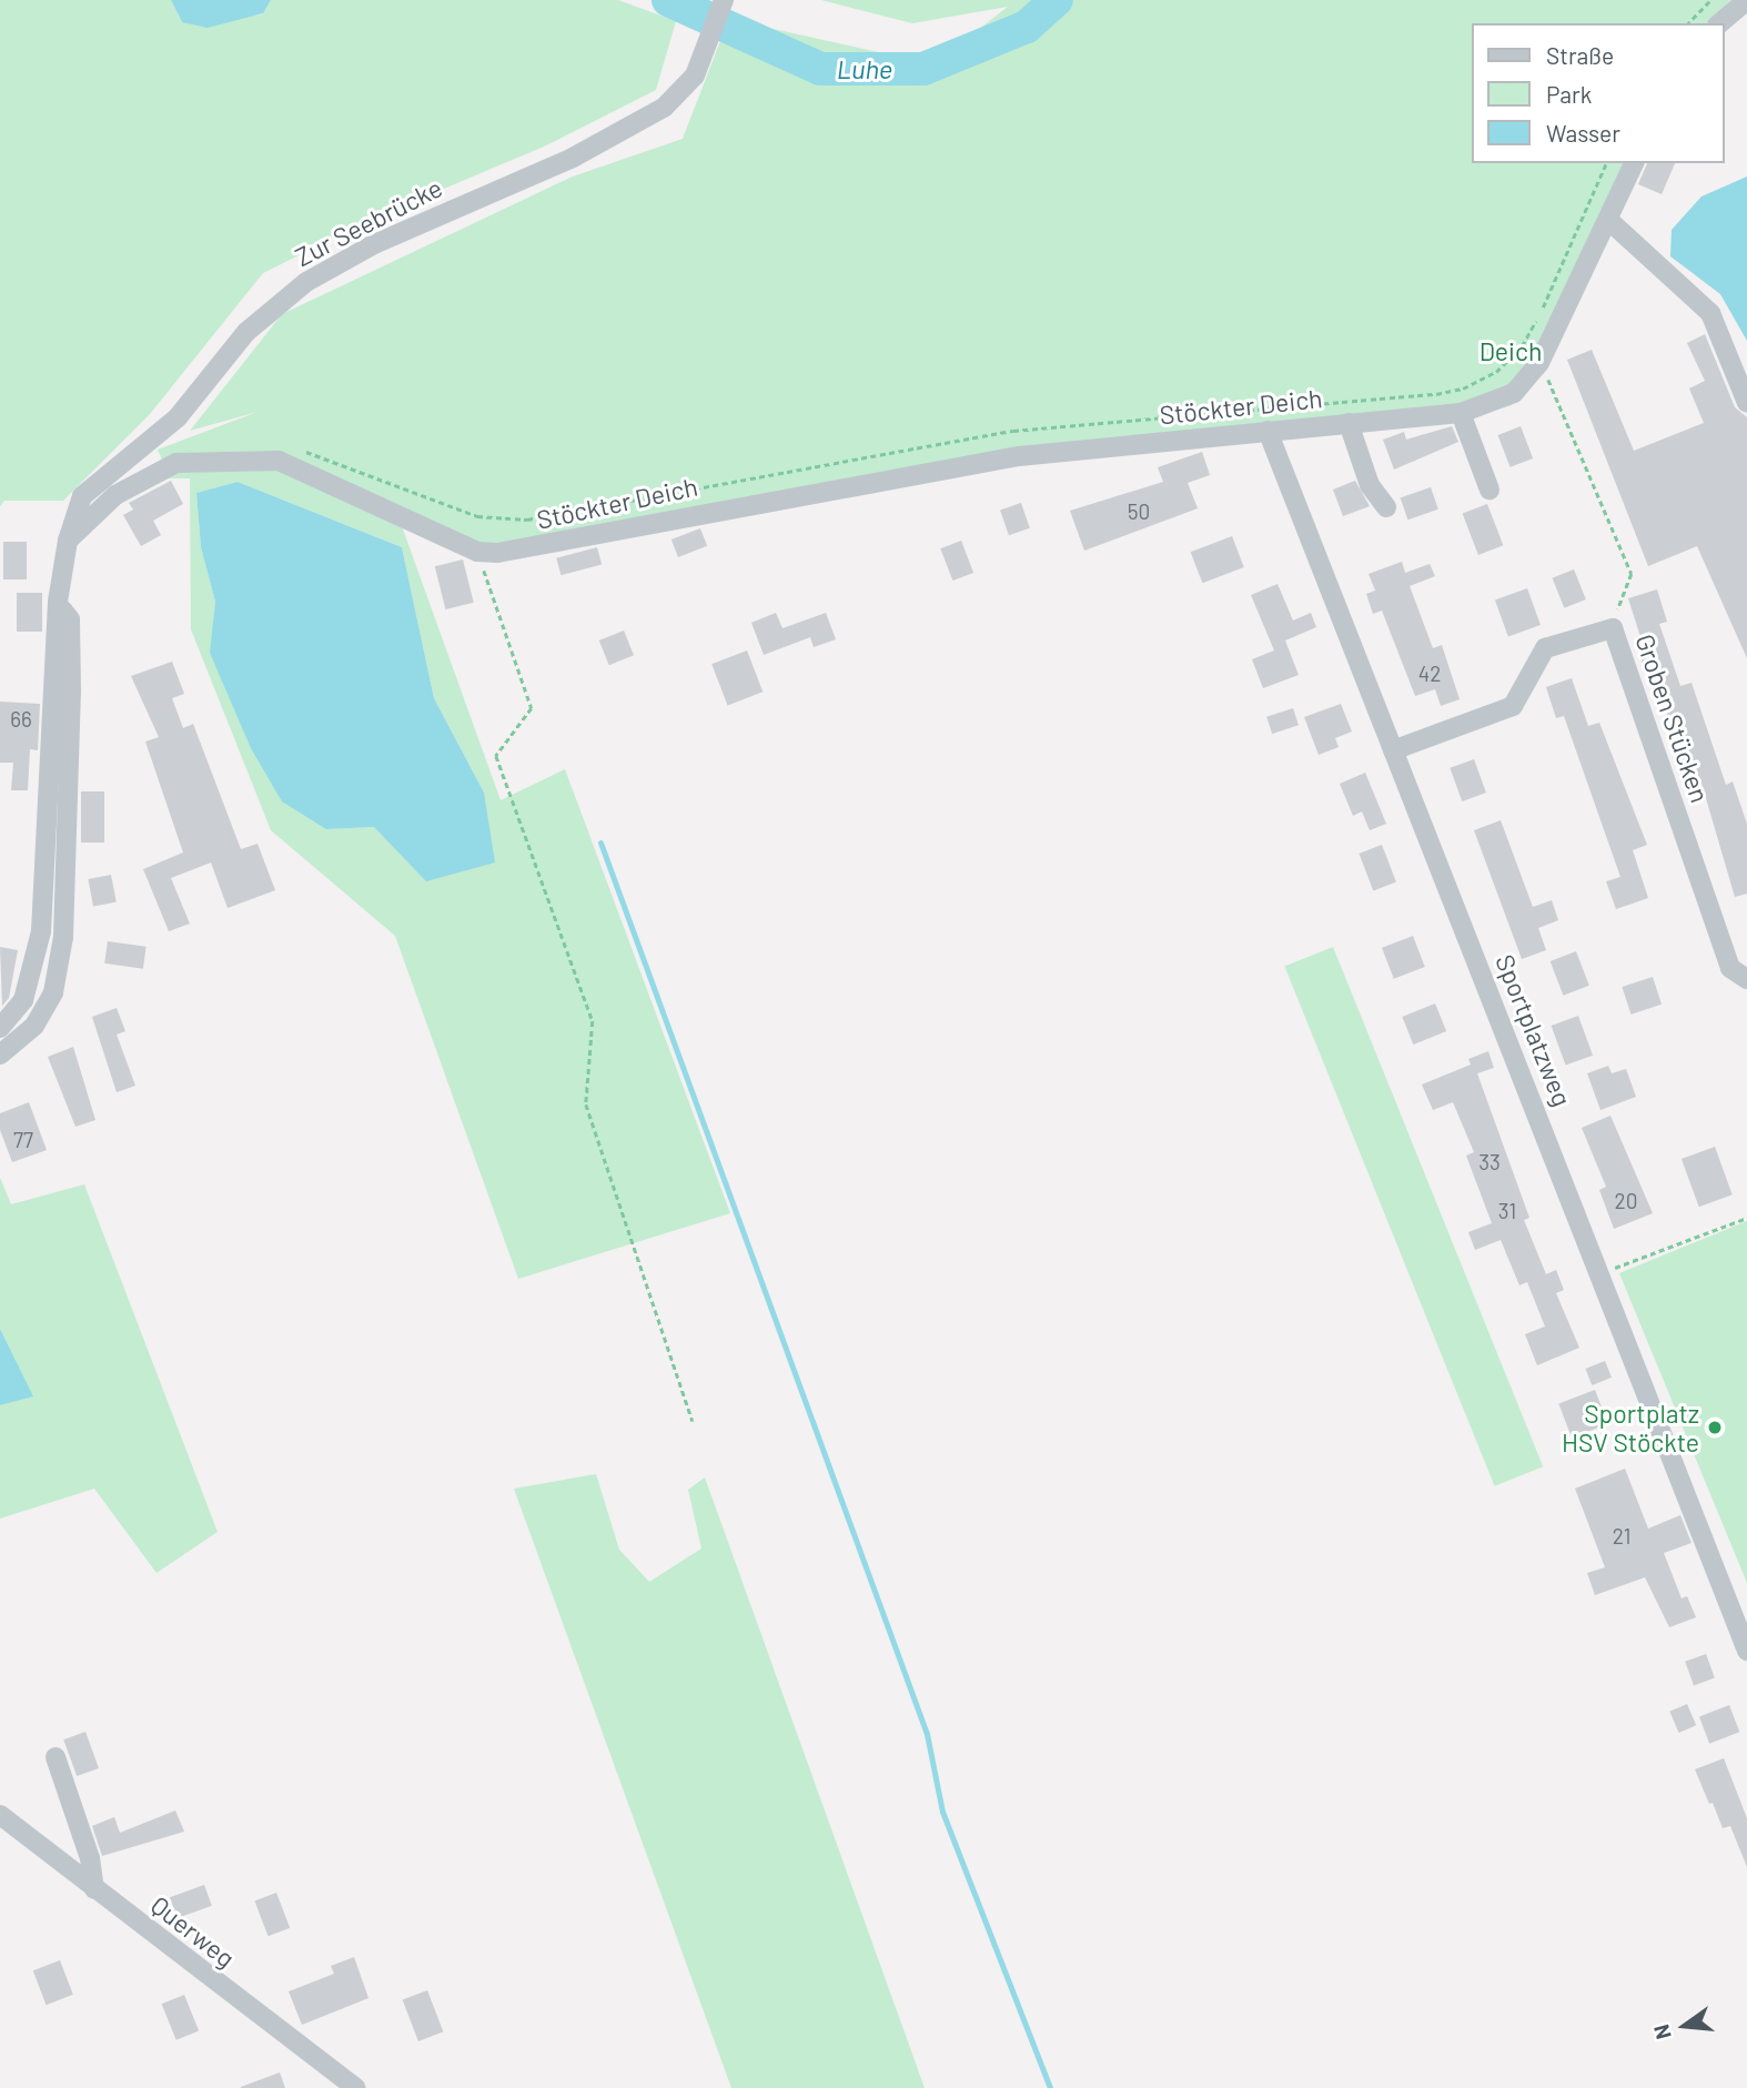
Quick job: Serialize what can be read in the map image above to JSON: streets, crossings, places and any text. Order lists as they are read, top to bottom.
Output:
{
  "streets": {
    "street": [
      "Zur Seebrücke",
      "Stöckter Deich",
      "Groben Stücken",
      "Sportplatzweg",
      "Querweg"
    ]
  },
  "crossings": [
    ["Zur Seebrücke", "Stöckter Deich"],
    ["Stöckter Deich", "Sportplatzweg"],
    ["Groben Stücken", "Sportplatzweg"]
  ],
  "water": ["Luhe"],
  "parks": ["Deich"],
  "places": ["Sportplatz HSV Stöckte"],
  "house_numbers": [
    "50",
    "42",
    "66",
    "77",
    "33",
    "20",
    "31",
    "21"
  ],
  "legend": ["Straße", "Park", "Wasser"],
  "north": "left"
}
